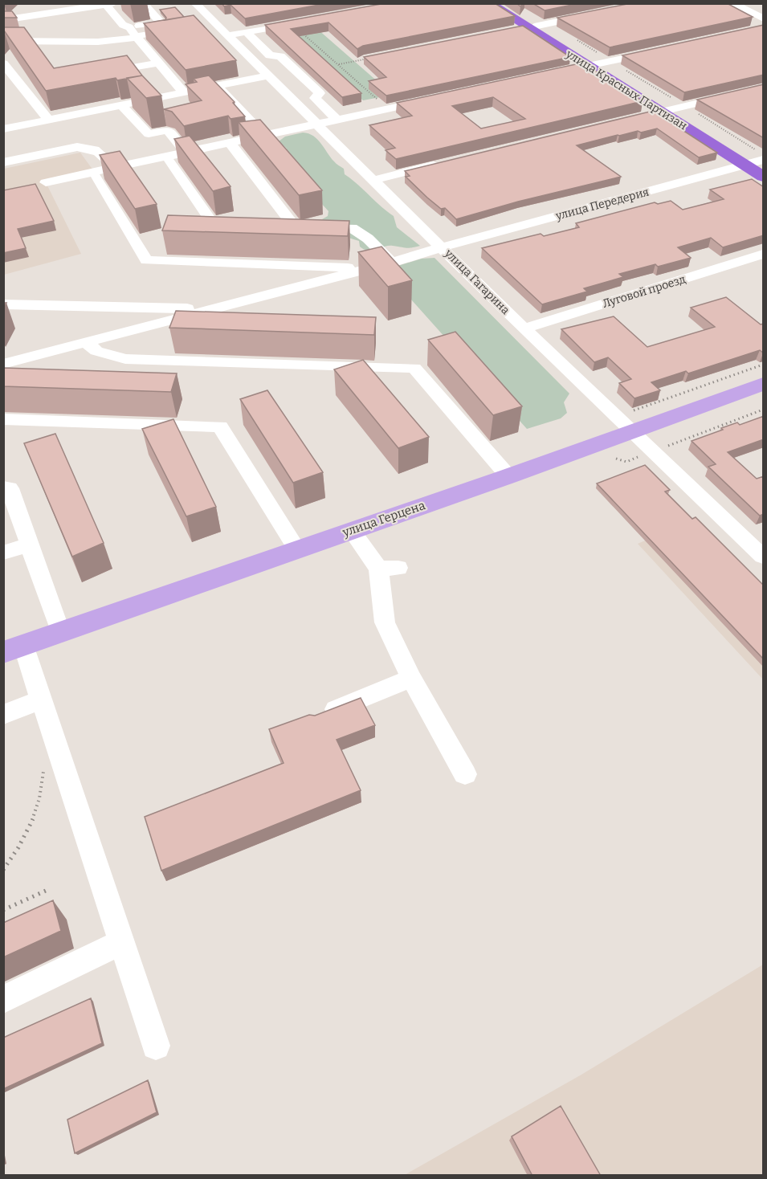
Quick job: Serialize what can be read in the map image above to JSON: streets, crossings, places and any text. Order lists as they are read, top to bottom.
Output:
{
  "streets": {
    "highway": ["улица Красных Партизан"],
    "main road": ["улица Герцена"],
    "street": ["улица Передерия", "улица Гагарина", "Луговой проезд"]
  },
  "crossings": [
    ["улица Красных Партизан", "улица Передерия"],
    ["улица Передерия", "улица Гагарина"],
    ["улица Гагарина", "Луговой проезд"],
    ["улица Гагарина", "улица Герцена"]
  ]
}
